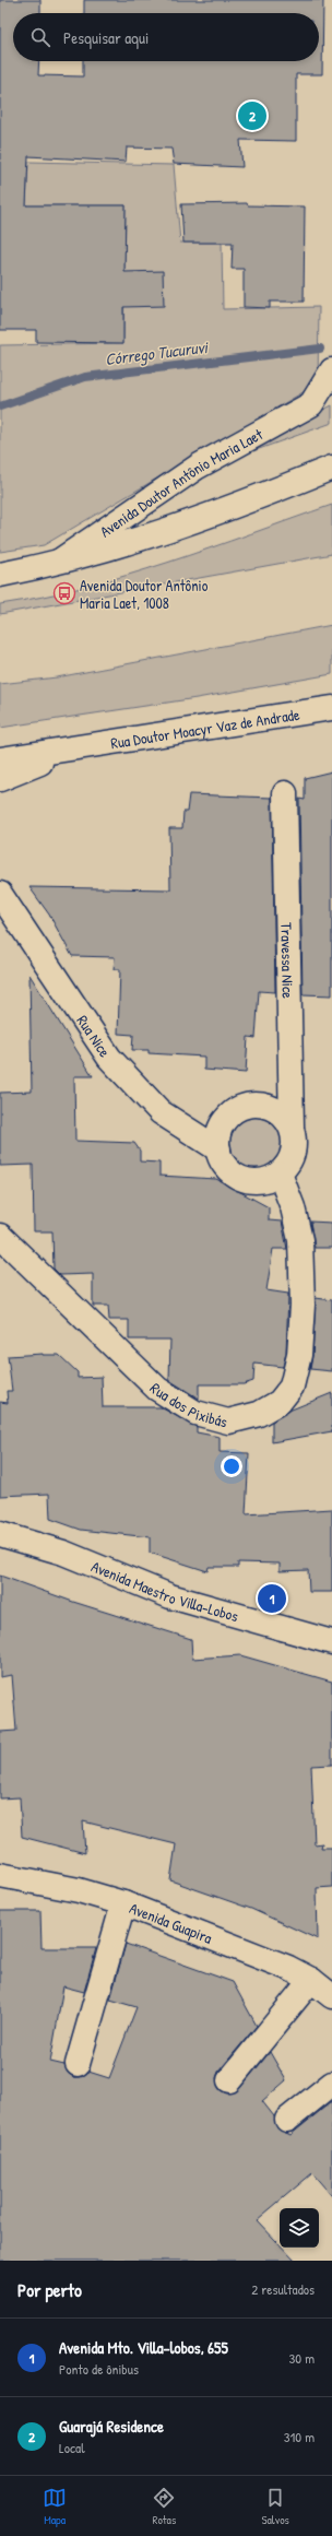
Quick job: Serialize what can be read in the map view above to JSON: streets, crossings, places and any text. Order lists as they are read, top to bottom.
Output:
{
  "streets": {
    "street": [
      "Avenida Doutor Antônio Maria Laet",
      "Rua Doutor Moacyr Vaz de Andrade",
      "Travessa Nice",
      "Rua Nice",
      "Rua dos Pixibás",
      "Avenida Maestro Villa-Lobos",
      "Avenida Guapira"
    ]
  },
  "crossings": [
    ["Travessa Nice", "Rua Nice"],
    ["Travessa Nice", "Rua dos Pixibás"],
    ["Rua Nice", "Rua dos Pixibás"]
  ],
  "water": ["Córrego Tucuruvi"],
  "places": {
    "bus stop": ["Avenida Doutor Antônio Maria Laet, 1008"]
  },
  "page": {
    "search": "Pesquisar aqui",
    "pins": ["2", "1"],
    "heading": ["Por perto", "2 resultados"],
    "list": [
      {
        "mark": "1",
        "name": "Avenida Mto. Villa-lobos, 655",
        "note": "Ponto de ônibus",
        "value": "30 m"
      },
      {
        "mark": "2",
        "name": "Guarajá Residence",
        "note": "Local",
        "value": "310 m"
      }
    ],
    "nav": ["Mapa", "Rotas", "Salvos"]
  }
}
